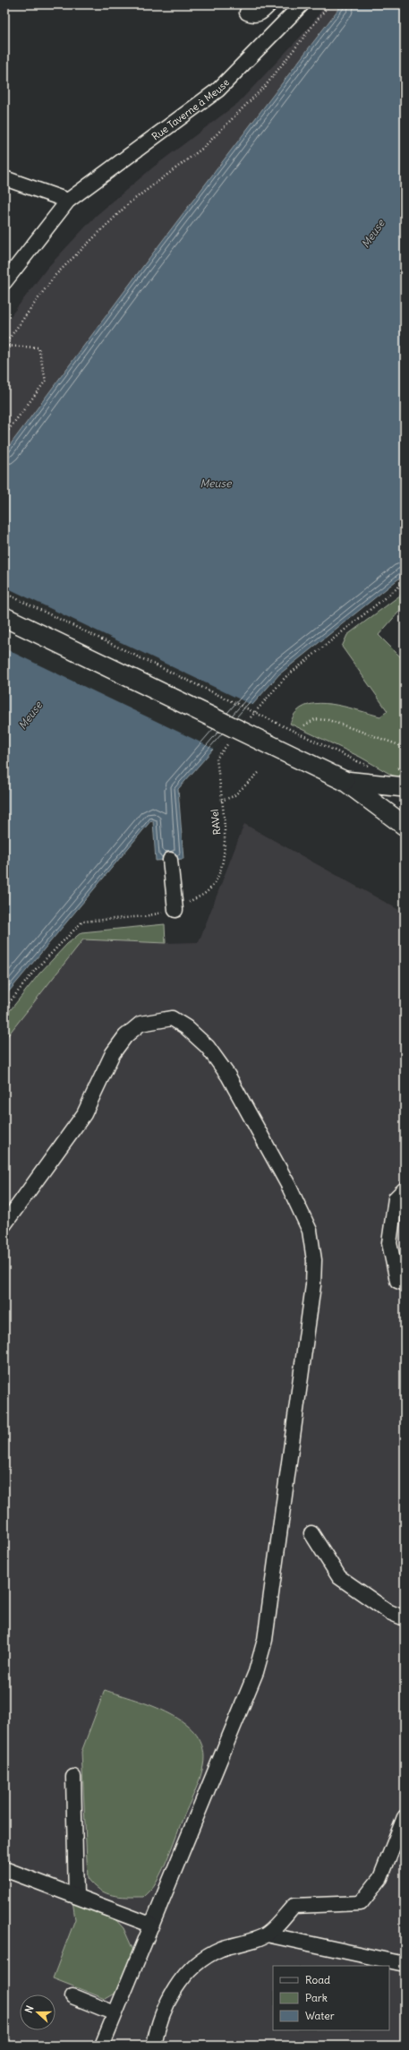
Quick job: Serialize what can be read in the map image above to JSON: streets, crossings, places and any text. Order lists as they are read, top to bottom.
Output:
{
  "streets": {
    "street": ["Rue Taverne à Meuse"],
    "path": ["RAVel"]
  },
  "water": ["Meuse"],
  "legend": ["Road", "Park", "Water"],
  "north": "left"
}
